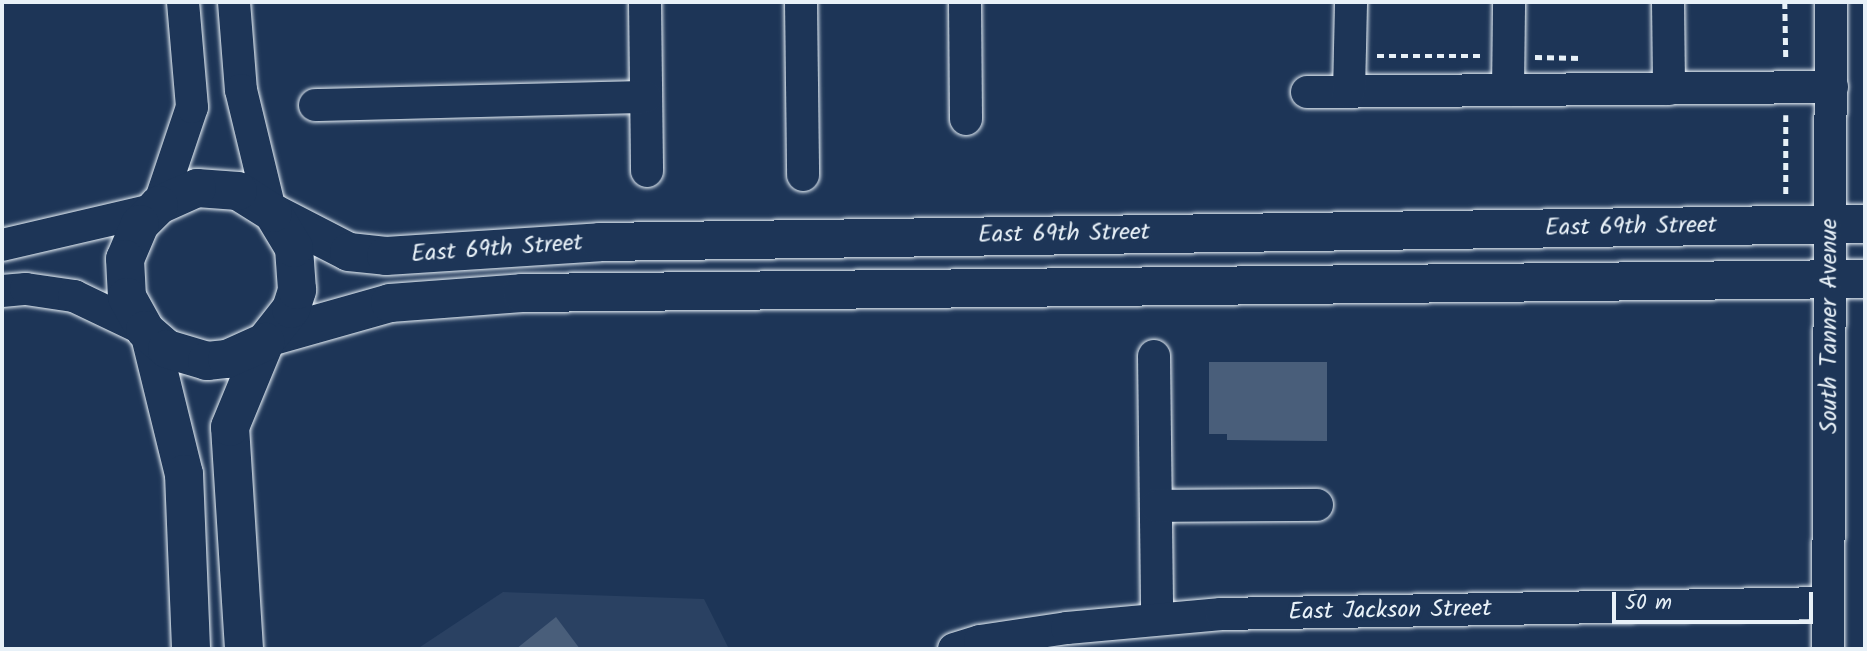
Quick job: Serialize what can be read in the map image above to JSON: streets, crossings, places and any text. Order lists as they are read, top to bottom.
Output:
{
  "streets": {
    "main road": ["East 69th Street"],
    "street": ["South Tanner Avenue", "East Jackson Street"]
  },
  "crossings": [
    ["East 69th Street", "South Tanner Avenue"],
    ["South Tanner Avenue", "East Jackson Street"]
  ],
  "scale_bar": "50 m"
}
